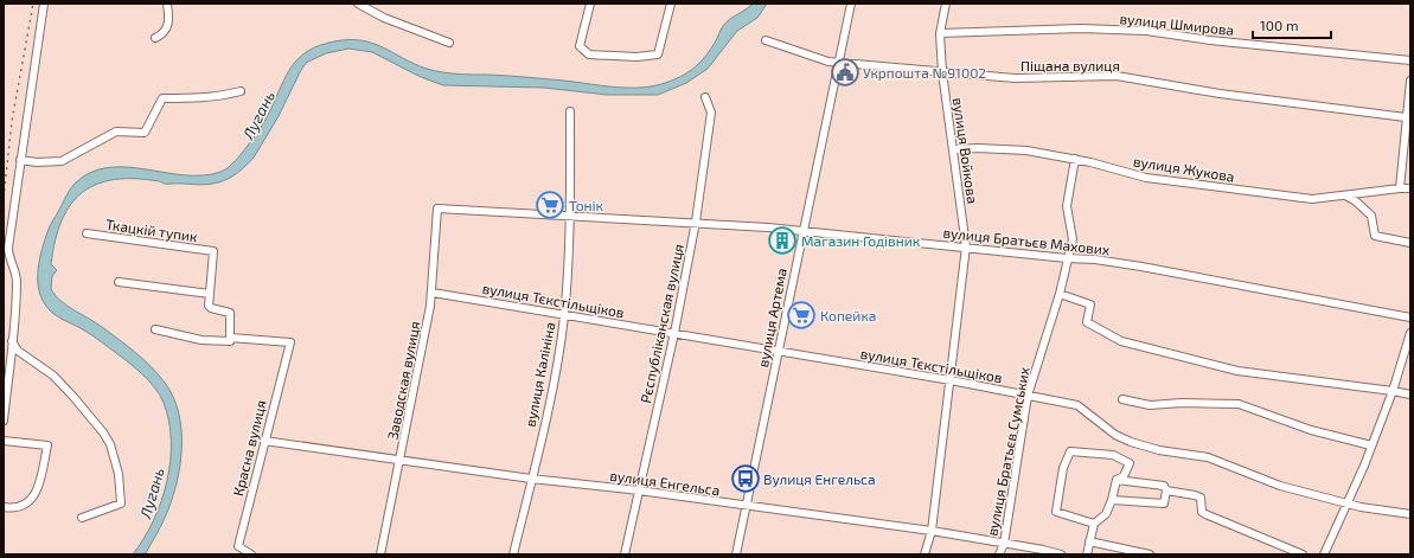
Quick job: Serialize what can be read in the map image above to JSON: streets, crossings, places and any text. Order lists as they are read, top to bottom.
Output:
{
  "streets": {
    "street": [
      "вулиця Шмирова",
      "Піщана вулиця",
      "вулиця Войкова",
      "вулиця Жукова",
      "Ткацкій тупик",
      "вулиця Братьєв Махових",
      "вулиця Тєкстільщіков",
      "вулиця Артема",
      "Рєспубліканская вулиця",
      "вулиця Калініна",
      "Заводская вулиця",
      "Красна вулиця",
      "вулиця Братьєв Сумських",
      "вулиця Енгельса"
    ]
  },
  "crossings": [
    ["вулиця Шмирова", "вулиця Войкова"],
    ["Піщана вулиця", "вулиця Войкова"],
    ["Піщана вулиця", "вулиця Артема"],
    ["вулиця Войкова", "вулиця Жукова"],
    ["вулиця Войкова", "вулиця Братьєв Махових"],
    ["вулиця Войкова", "вулиця Тєкстільщіков"],
    ["вулиця Войкова", "вулиця Енгельса"],
    ["вулиця Жукова", "вулиця Братьєв Сумських"],
    ["вулиця Братьєв Махових", "вулиця Артема"],
    ["вулиця Братьєв Махових", "Рєспубліканская вулиця"],
    ["вулиця Братьєв Махових", "вулиця Калініна"],
    ["вулиця Братьєв Махових", "Заводская вулиця"],
    ["вулиця Братьєв Махових", "вулиця Братьєв Сумських"],
    ["вулиця Тєкстільщіков", "вулиця Артема"],
    ["вулиця Тєкстільщіков", "Рєспубліканская вулиця"],
    ["вулиця Тєкстільщіков", "вулиця Калініна"],
    ["вулиця Тєкстільщіков", "Заводская вулиця"],
    ["вулиця Тєкстільщіков", "вулиця Братьєв Сумських"],
    ["вулиця Артема", "вулиця Енгельса"],
    ["Рєспубліканская вулиця", "вулиця Енгельса"],
    ["вулиця Калініна", "вулиця Енгельса"],
    ["Заводская вулиця", "вулиця Енгельса"],
    ["Красна вулиця", "вулиця Енгельса"],
    ["вулиця Братьєв Сумських", "вулиця Енгельса"]
  ],
  "water": ["Лугань"],
  "places": {
    "public building": ["Укрпошта №91002"],
    "supermarket": ["Тонік", "Копейка"],
    "building": ["Магазин Годівник"],
    "bus stop": ["Вулиця Енгельса"]
  },
  "scale_bar": "100 m"
}
